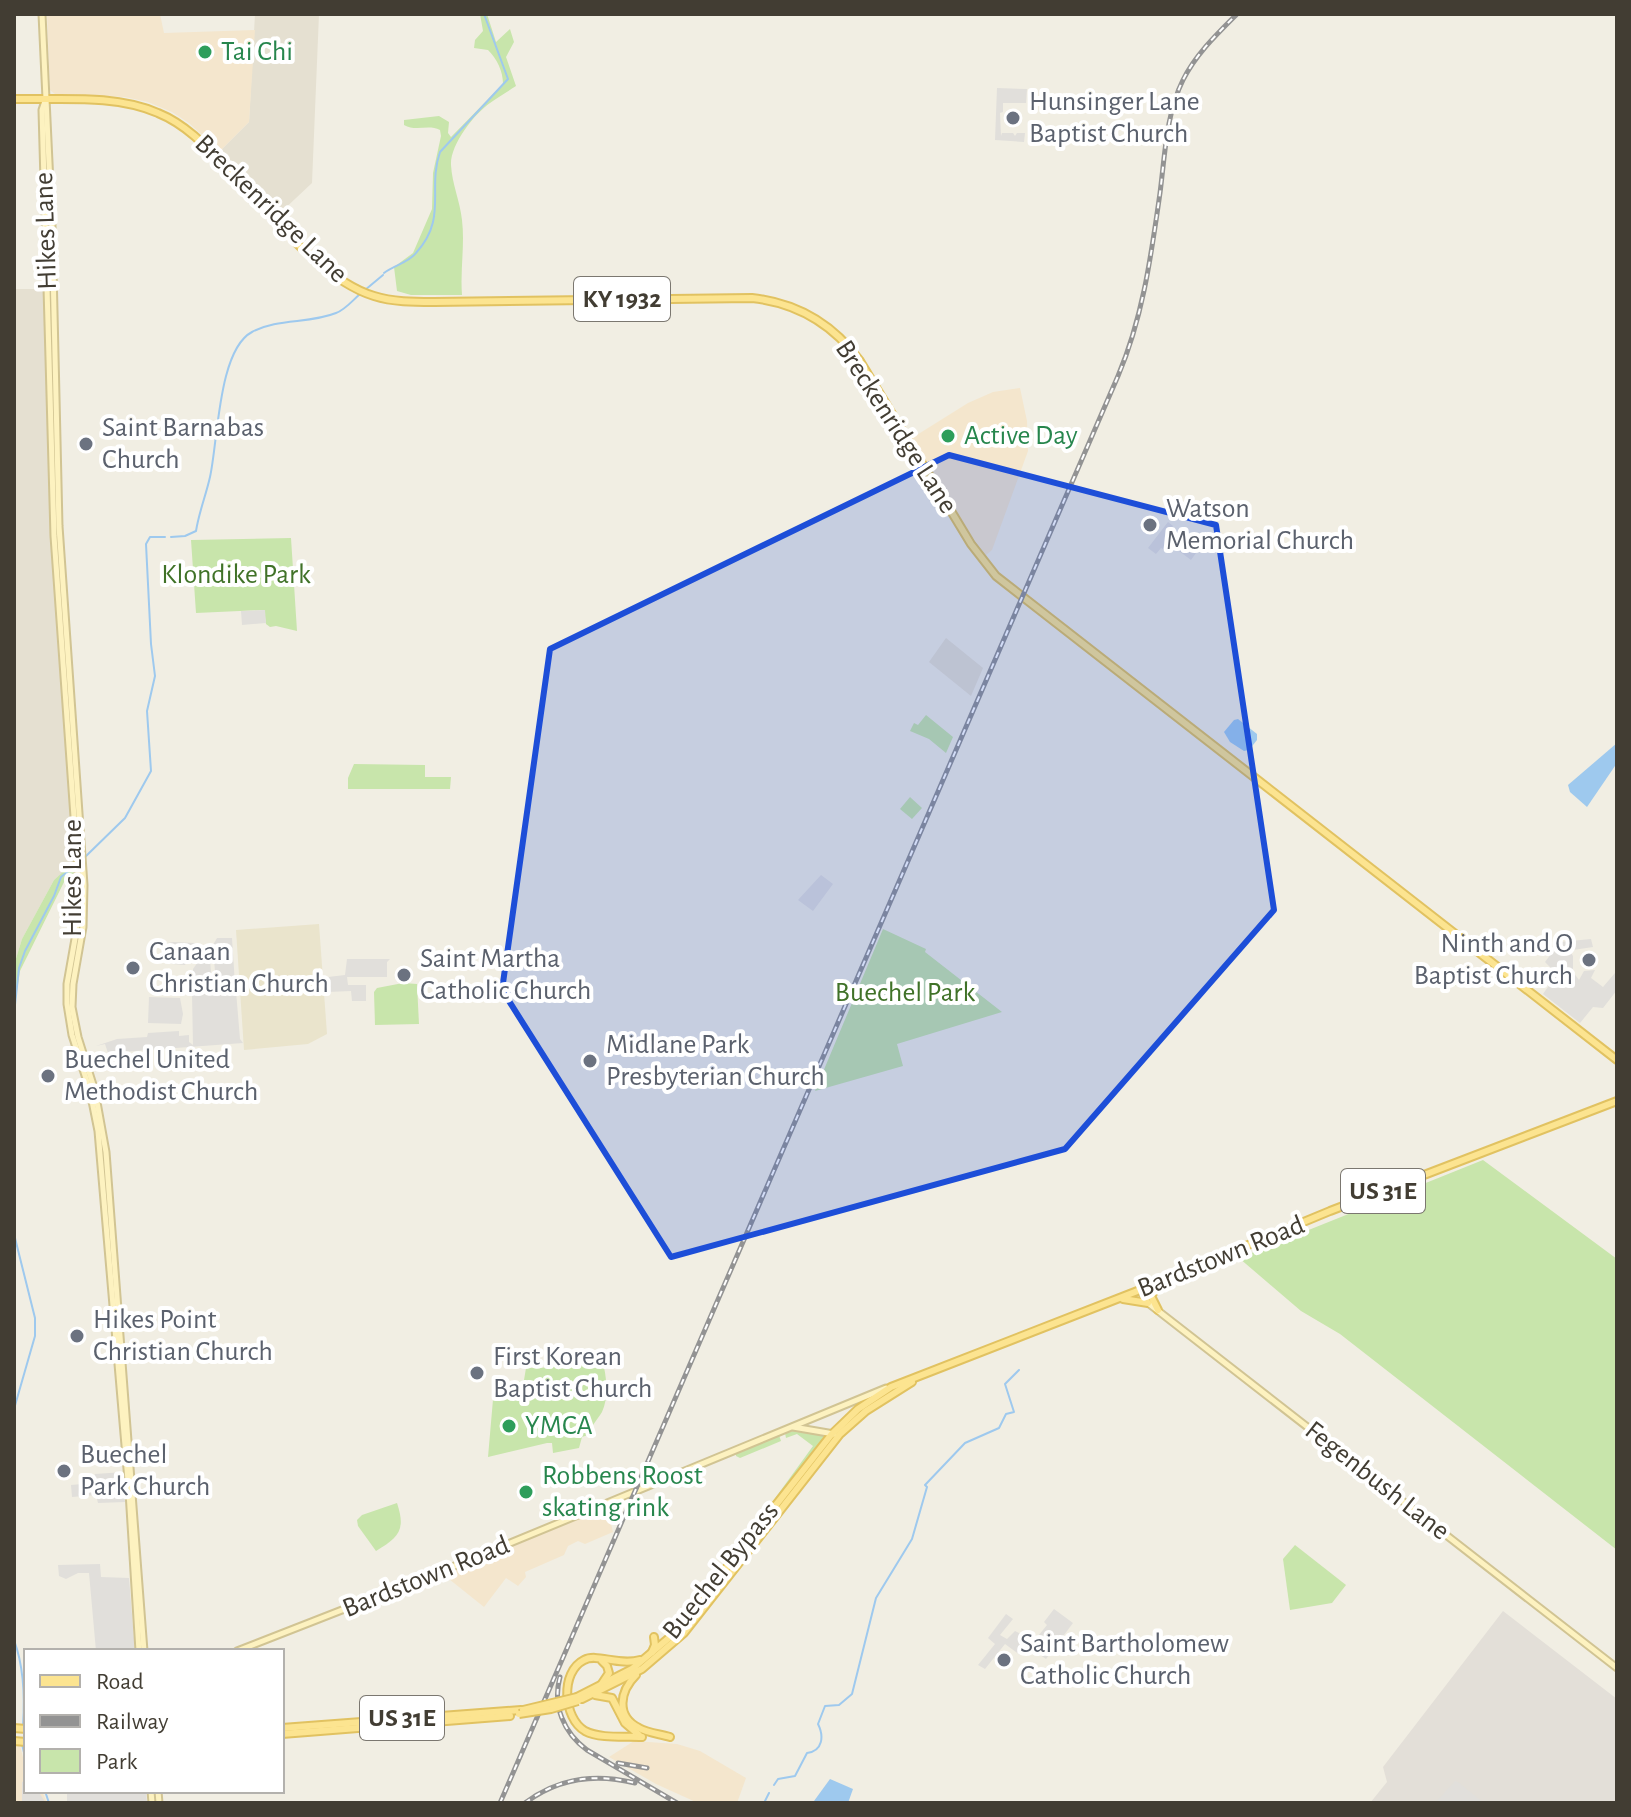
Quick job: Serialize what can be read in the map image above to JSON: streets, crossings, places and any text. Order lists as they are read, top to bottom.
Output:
{
  "streets": {
    "main road": [
      "Breckenridge Lane",
      "Hikes Lane",
      "KY 1932",
      "US 31E",
      "Bardstown Road",
      "Fegenbush Lane",
      "Buechel Bypass"
    ]
  },
  "crossings": [
    ["Breckenridge Lane", "Hikes Lane"],
    ["Bardstown Road", "Fegenbush Lane"],
    ["Bardstown Road", "Buechel Bypass"]
  ],
  "parks": ["Klondike Park", "Buechel Park"],
  "places": [
    "Tai Chi",
    "Hunsinger Lane Baptist Church",
    "Active Day",
    "Saint Barnabas Church",
    "Watson Memorial Church",
    "Ninth and O Baptist Church",
    "Canaan Christian Church",
    "Saint Martha Catholic Church",
    "Midlane Park Presbyterian Church",
    "Buechel United Methodist Church",
    "Hikes Point Christian Church",
    "First Korean Baptist Church",
    "YMCA",
    "Buechel Park Church",
    "Robbens Roost skating rink",
    "Saint Bartholomew Catholic Church"
  ],
  "legend": ["Road", "Railway", "Park"]
}
